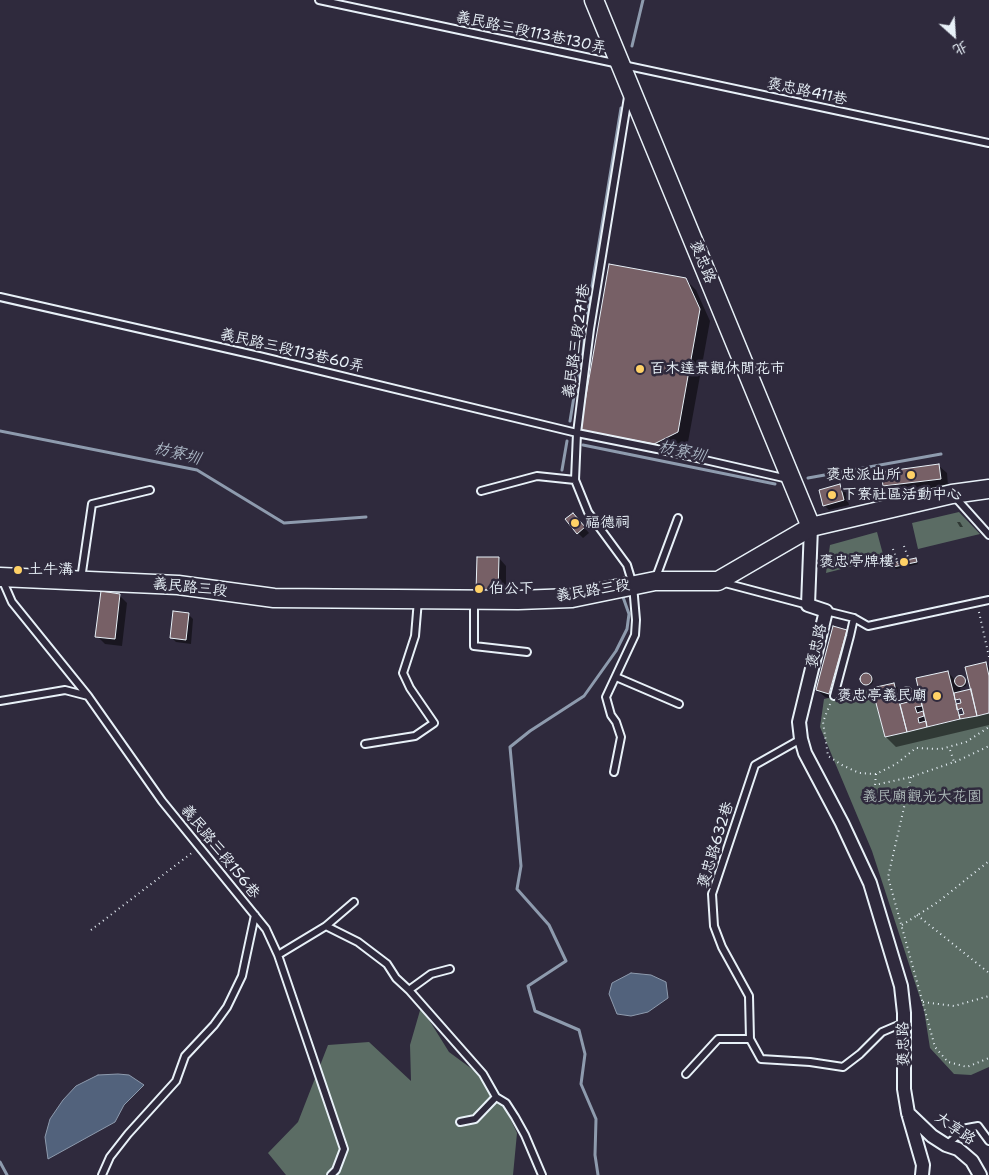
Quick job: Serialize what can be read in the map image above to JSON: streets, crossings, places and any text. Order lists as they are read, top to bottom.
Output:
{
  "streets": {
    "street": ["褒忠路", "義民路三段", "大享路"],
    "lane": [
      "義民路三段113巷130弄",
      "褒忠路411巷",
      "義民路三段271巷",
      "義民路三段113巷60弄",
      "褒忠路632巷",
      "義民路三段156巷"
    ]
  },
  "crossings": [
    ["義民路三段113巷130弄", "褒忠路411巷"],
    ["義民路三段113巷130弄", "褒忠路"],
    ["褒忠路411巷", "褒忠路"],
    ["褒忠路", "義民路三段271巷"],
    ["褒忠路", "義民路三段113巷60弄"],
    ["褒忠路", "褒忠路632巷"],
    ["褒忠路", "大享路"],
    ["義民路三段271巷", "義民路三段113巷60弄"],
    ["義民路三段271巷", "義民路三段"],
    ["義民路三段", "義民路三段156巷"]
  ],
  "water": ["枋寮圳"],
  "parks": ["義民廟觀光大花園"],
  "places": [
    "百木達景觀休閒花市",
    "褒忠派出所",
    "下寮社區活動中心",
    "福德祠",
    "褒忠亭牌樓",
    "土牛溝",
    "伯公下",
    "褒忠亭義民廟"
  ],
  "north": "bottom right"
}
